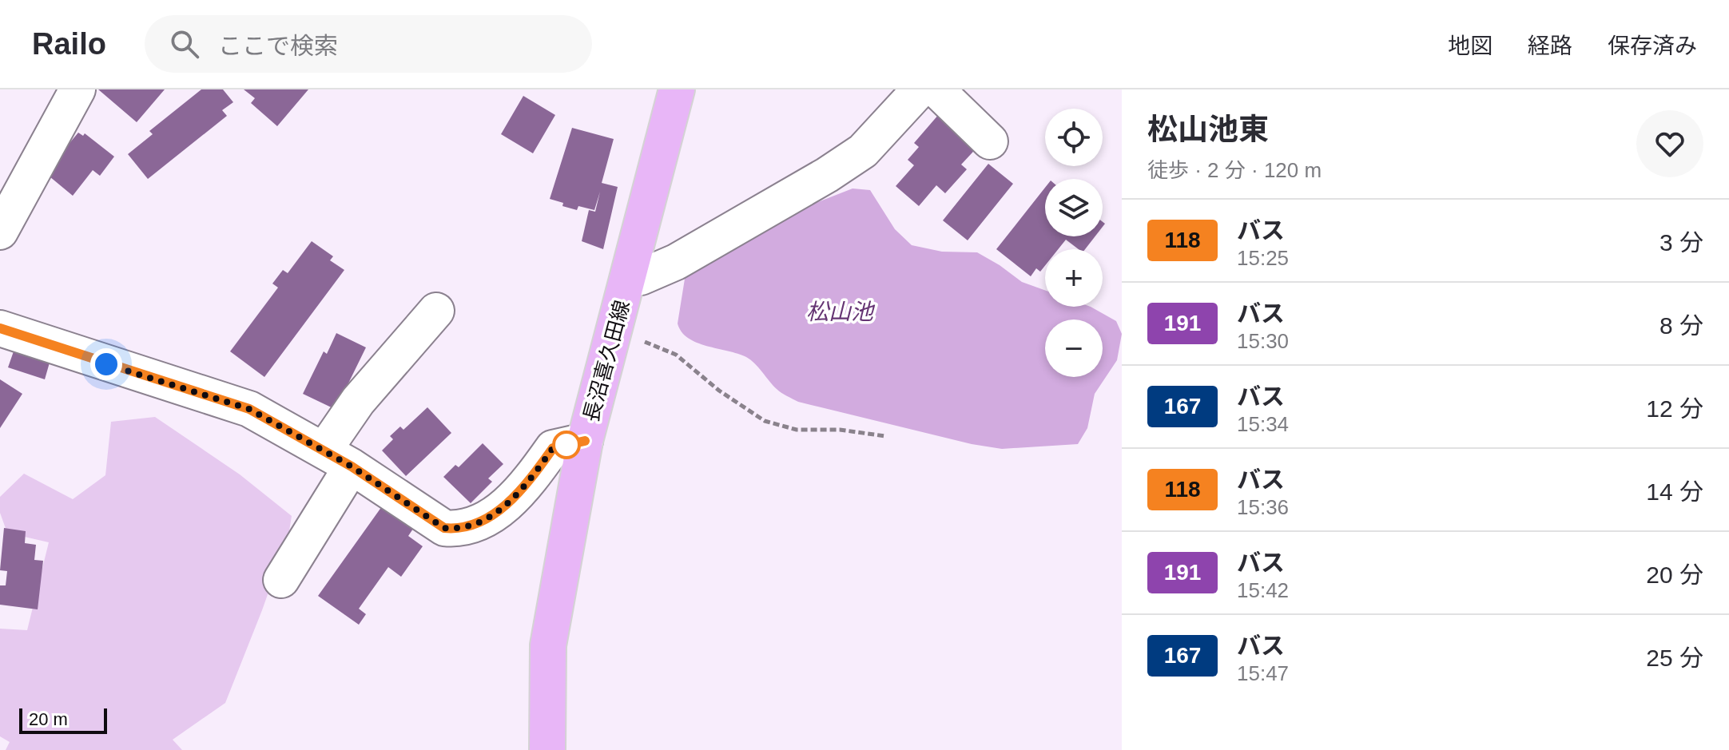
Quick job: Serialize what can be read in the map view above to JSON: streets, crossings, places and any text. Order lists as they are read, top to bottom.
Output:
{
  "streets": {
    "main road": ["長沼喜久田線"]
  },
  "water": ["松山池"],
  "lines": ["bus line 118"],
  "scale_bar": "20 m",
  "page": {
    "header": "Railo",
    "search": "ここで検索",
    "nav": ["地図", "経路", "保存済み"],
    "heading": ["松山池東", "徒歩 · 2 分 · 120 m"],
    "map_buttons": ["+", "−"],
    "list": [
      {
        "mark": "118",
        "name": "バス",
        "note": "15:25",
        "value": "3 分"
      },
      {
        "mark": "191",
        "name": "バス",
        "note": "15:30",
        "value": "8 分"
      },
      {
        "mark": "167",
        "name": "バス",
        "note": "15:34",
        "value": "12 分"
      },
      {
        "mark": "118",
        "name": "バス",
        "note": "15:36",
        "value": "14 分"
      },
      {
        "mark": "191",
        "name": "バス",
        "note": "15:42",
        "value": "20 分"
      },
      {
        "mark": "167",
        "name": "バス",
        "note": "15:47",
        "value": "25 分"
      }
    ],
    "scale": "20 m"
  }
}
